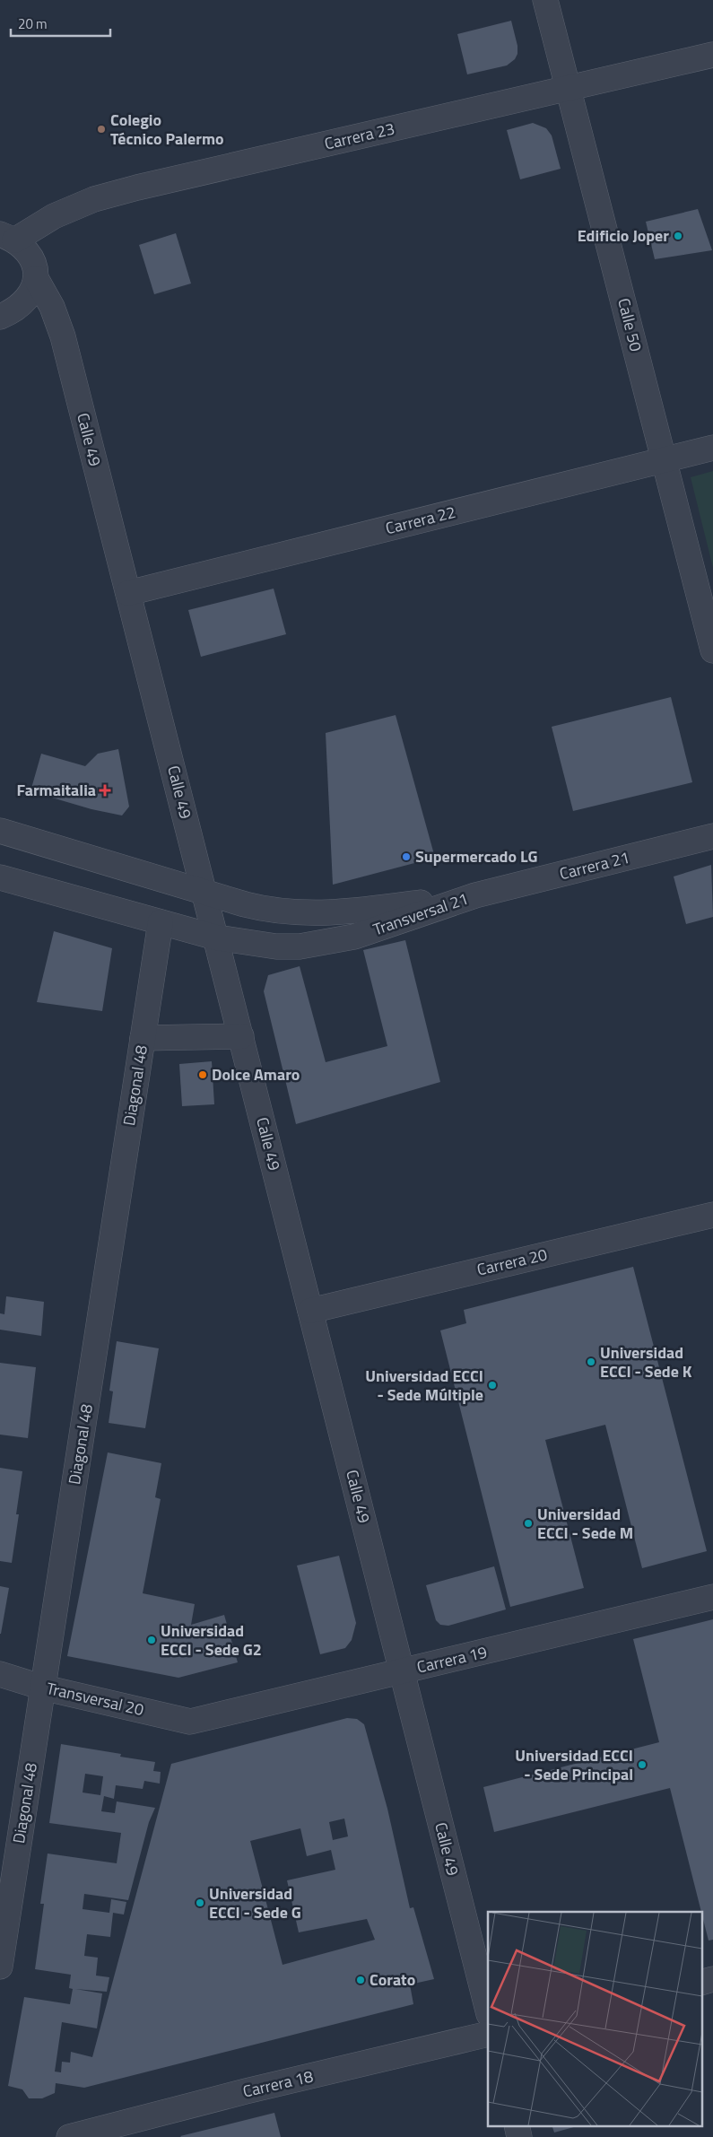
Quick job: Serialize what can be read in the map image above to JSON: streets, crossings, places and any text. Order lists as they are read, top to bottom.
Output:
{
  "streets": {
    "street": [
      "Carrera 23",
      "Calle 50",
      "Calle 49",
      "Carrera 22",
      "Carrera 21",
      "Transversal 21",
      "Diagonal 48",
      "Carrera 20",
      "Carrera 19",
      "Transversal 20",
      "Carrera 18"
    ]
  },
  "crossings": [
    ["Carrera 23", "Calle 50"],
    ["Carrera 23", "Calle 49"],
    ["Calle 50", "Carrera 22"],
    ["Calle 49", "Carrera 22"],
    ["Calle 49", "Transversal 21"],
    ["Calle 49", "Carrera 20"],
    ["Calle 49", "Carrera 19"],
    ["Carrera 21", "Transversal 21"],
    ["Transversal 21", "Diagonal 48"],
    ["Diagonal 48", "Transversal 20"],
    ["Carrera 19", "Transversal 20"]
  ],
  "places": {
    "other": [
      "Colegio Técnico Palermo",
      "Edificio Joper",
      "Supermercado LG",
      "Dolce Amaro",
      "Universidad ECCI - Sede K",
      "Universidad ECCI - Sede Múltiple",
      "Universidad ECCI - Sede M",
      "Universidad ECCI - Sede G2",
      "Universidad ECCI - Sede Principal",
      "Universidad ECCI - Sede G",
      "Corato"
    ],
    "health": ["Farmaitalia"]
  },
  "scale_bar": "20 m"
}
